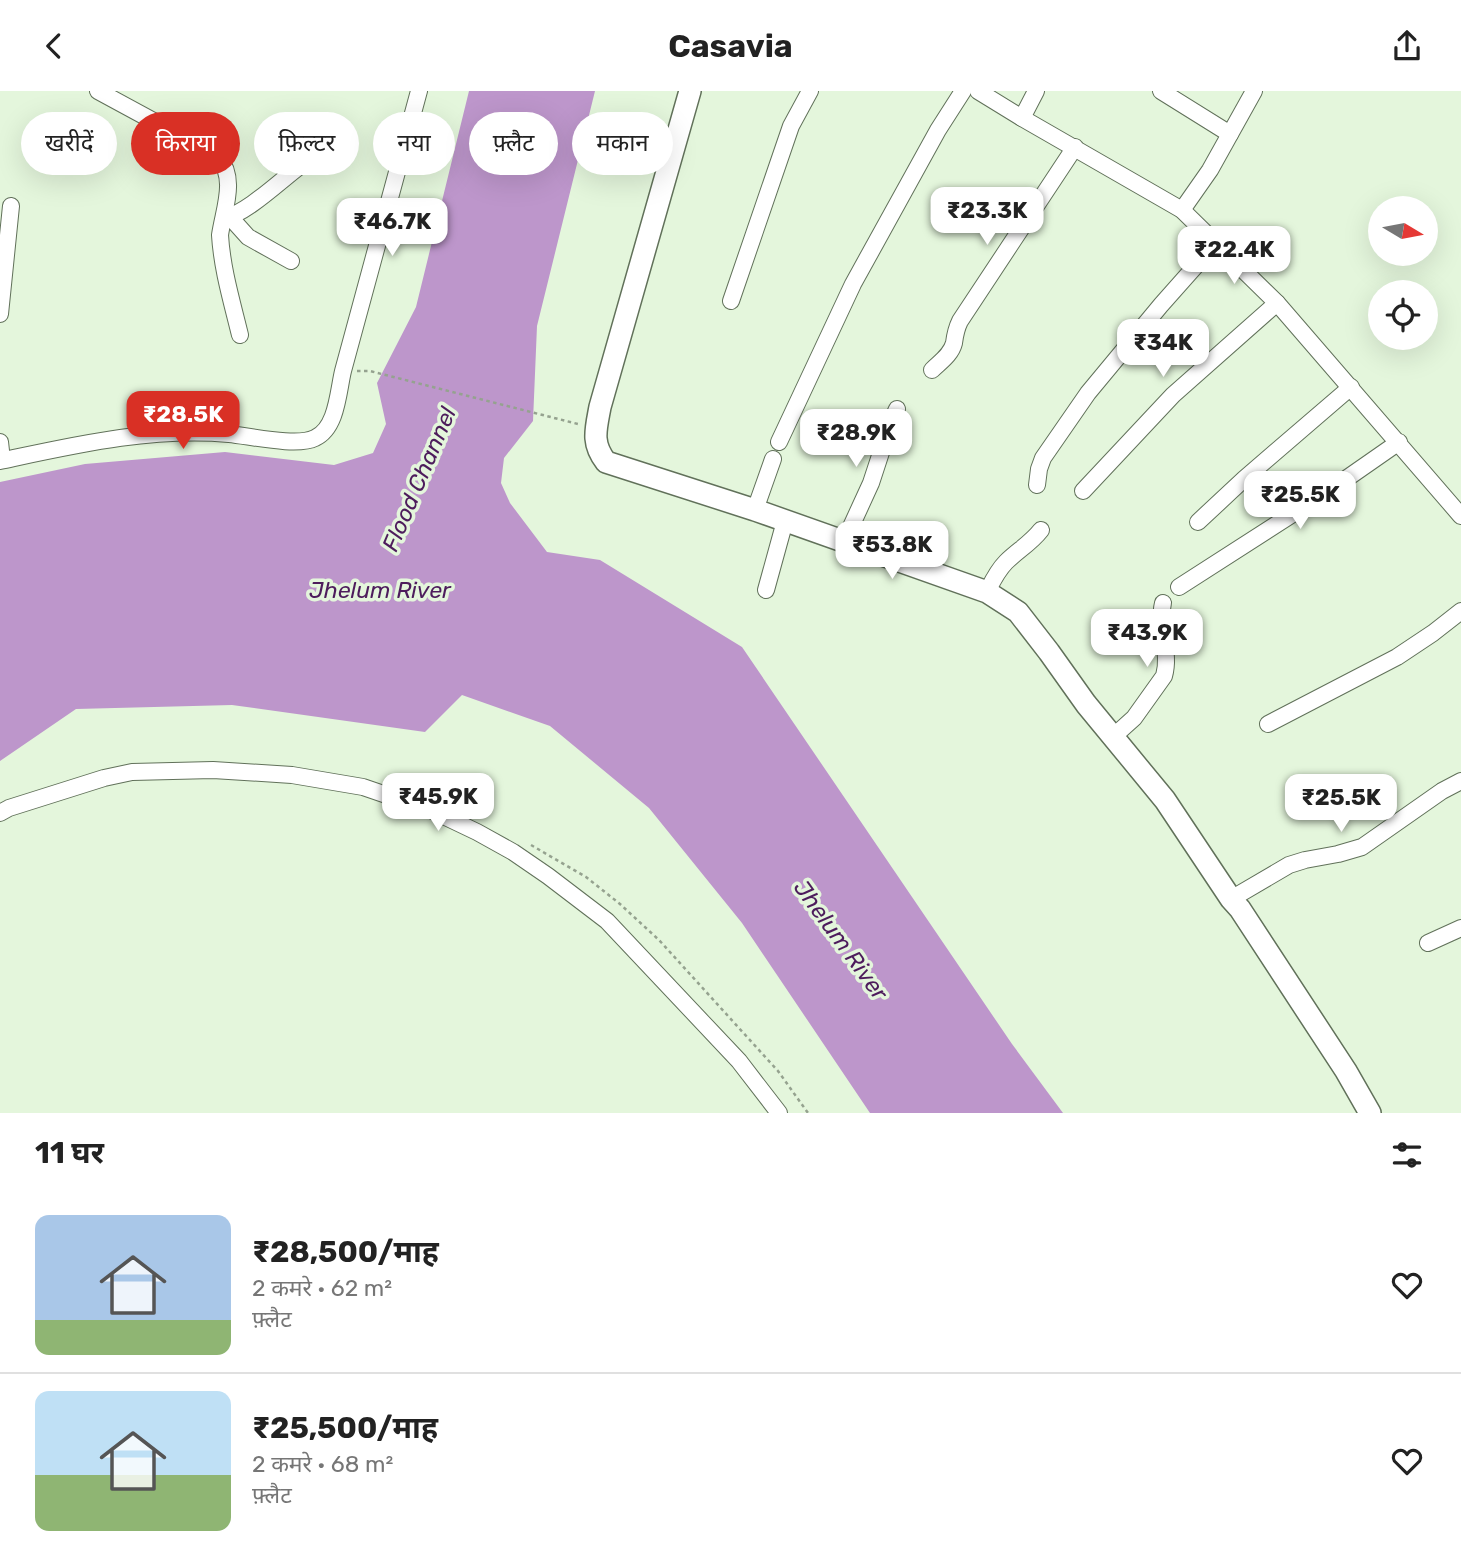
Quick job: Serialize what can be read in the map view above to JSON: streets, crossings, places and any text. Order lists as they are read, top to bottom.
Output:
{
  "water": ["Flood Channel", "Jhelum River"],
  "north": "right",
  "page": {
    "header": "Casavia",
    "chip": [
      "खरीदें",
      "किराया",
      "फ़िल्टर",
      "नया",
      "फ़्लैट",
      "मकान"
    ],
    "price": [
      "₹23.3K",
      "₹46.7K",
      "₹22.4K",
      "₹34K",
      "₹28.5K",
      "₹28.9K",
      "₹25.5K",
      "₹53.8K",
      "₹43.9K",
      "₹45.9K",
      "₹25.5K"
    ],
    "heading": "11 घर",
    "list": [
      {
        "name": "₹28,500/माह",
        "note": "2 कमरे · 62 m² · फ़्लैट"
      },
      {
        "name": "₹25,500/माह",
        "note": "2 कमरे · 68 m² · फ़्लैट"
      }
    ]
  }
}
